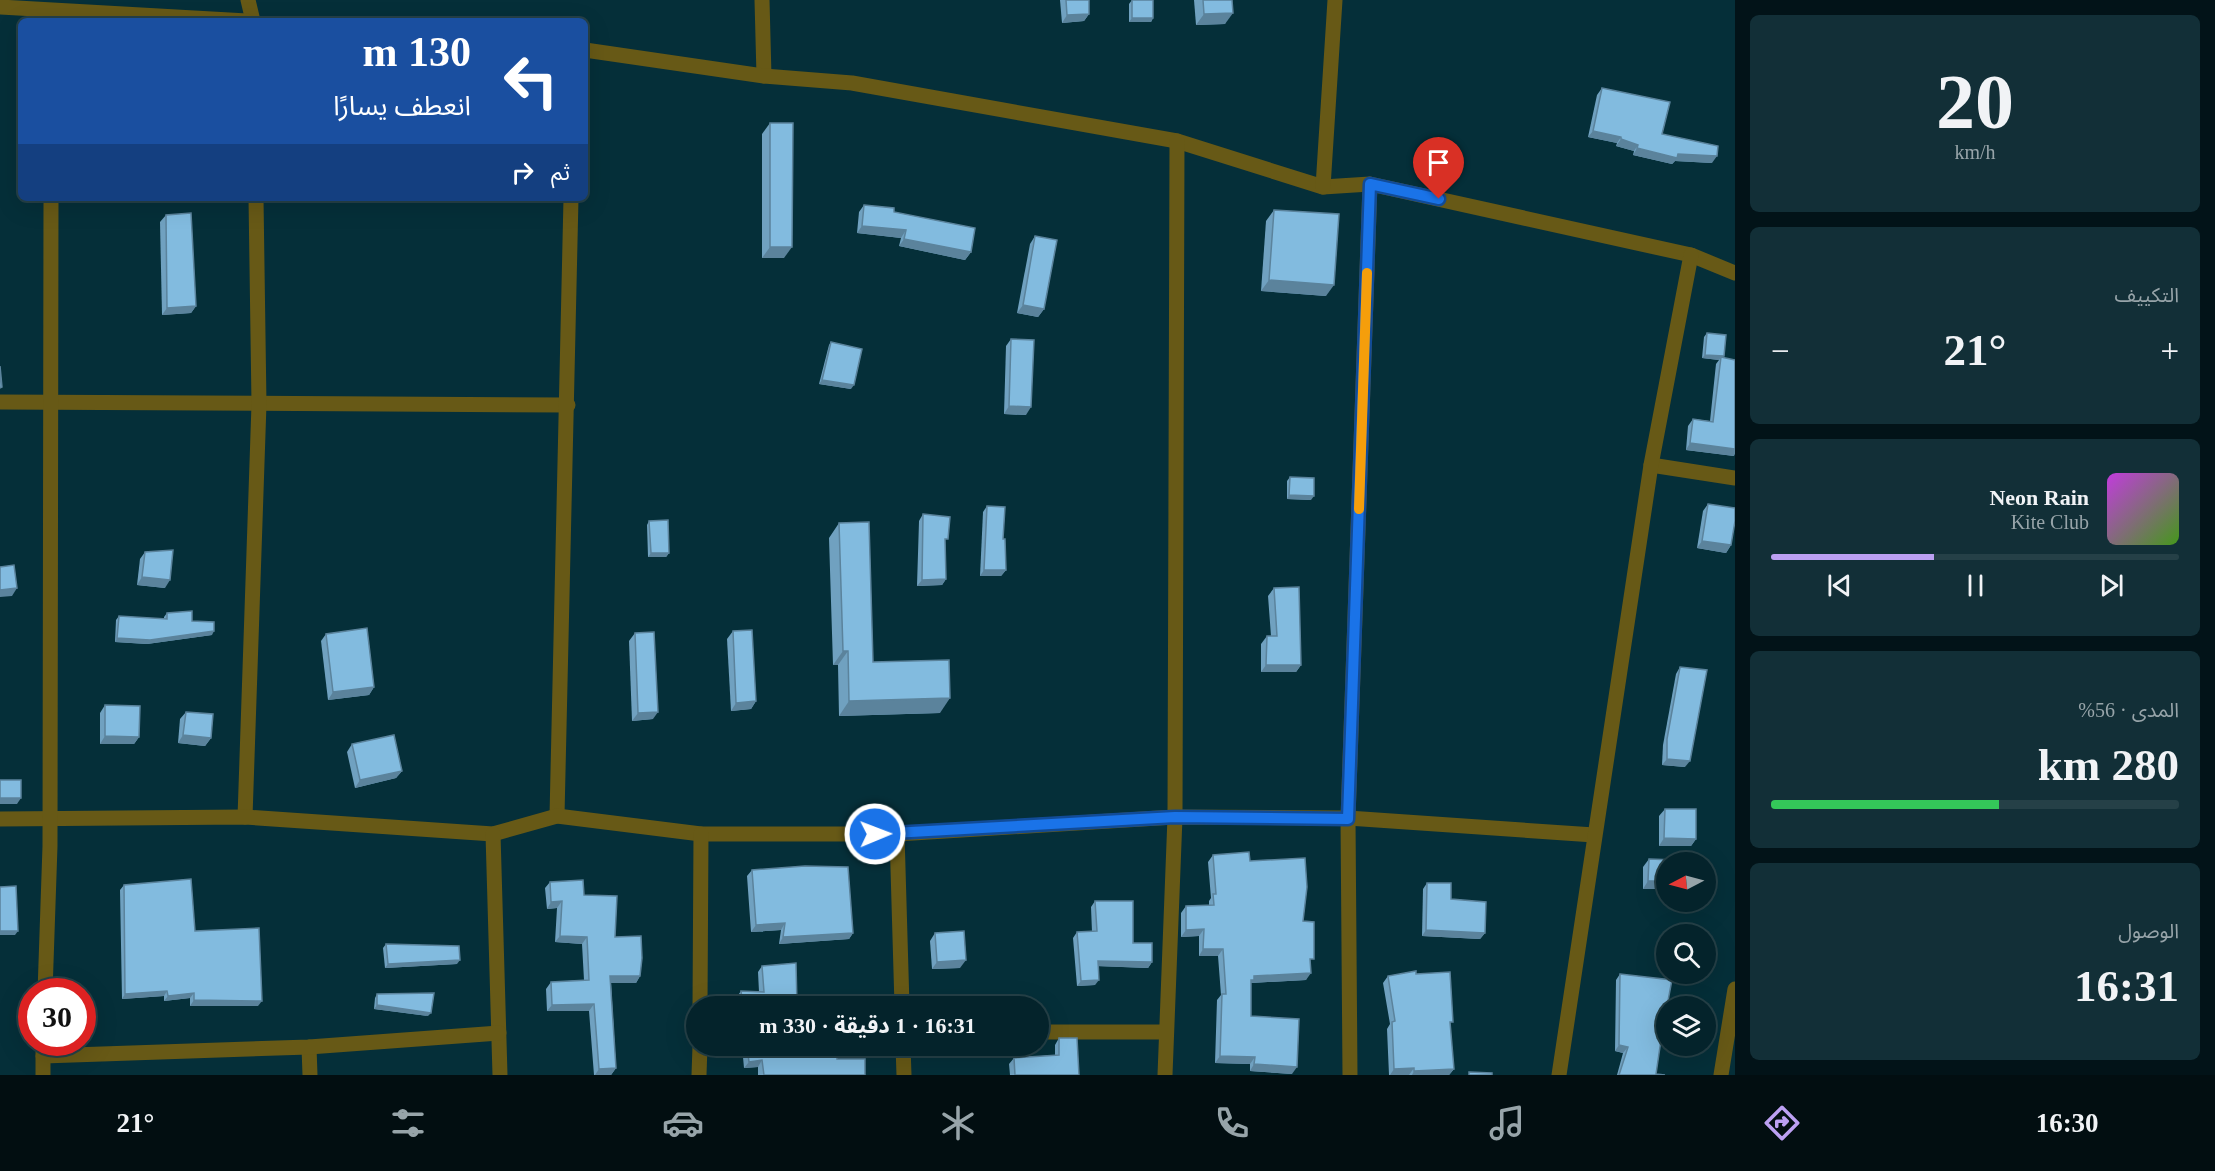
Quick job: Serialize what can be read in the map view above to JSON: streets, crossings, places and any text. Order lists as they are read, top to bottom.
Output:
{
  "north": "left",
  "page": {
    "tile": [
      ["20", "km/h"],
      "التكييف",
      ["المدى · 56%", "280 km"],
      ["الوصول", "16:31"]
    ],
    "turn": ["130 m", "انعطف يسارًا"],
    "then": "ثم",
    "heat": ["−", "21°", "+"],
    "song": ["Neon Rain", "Kite Club"],
    "limit": "30",
    "trip": "16:31 · 1 دقيقة · 330 m",
    "tabs": ["16:30", "21°"]
  }
}
